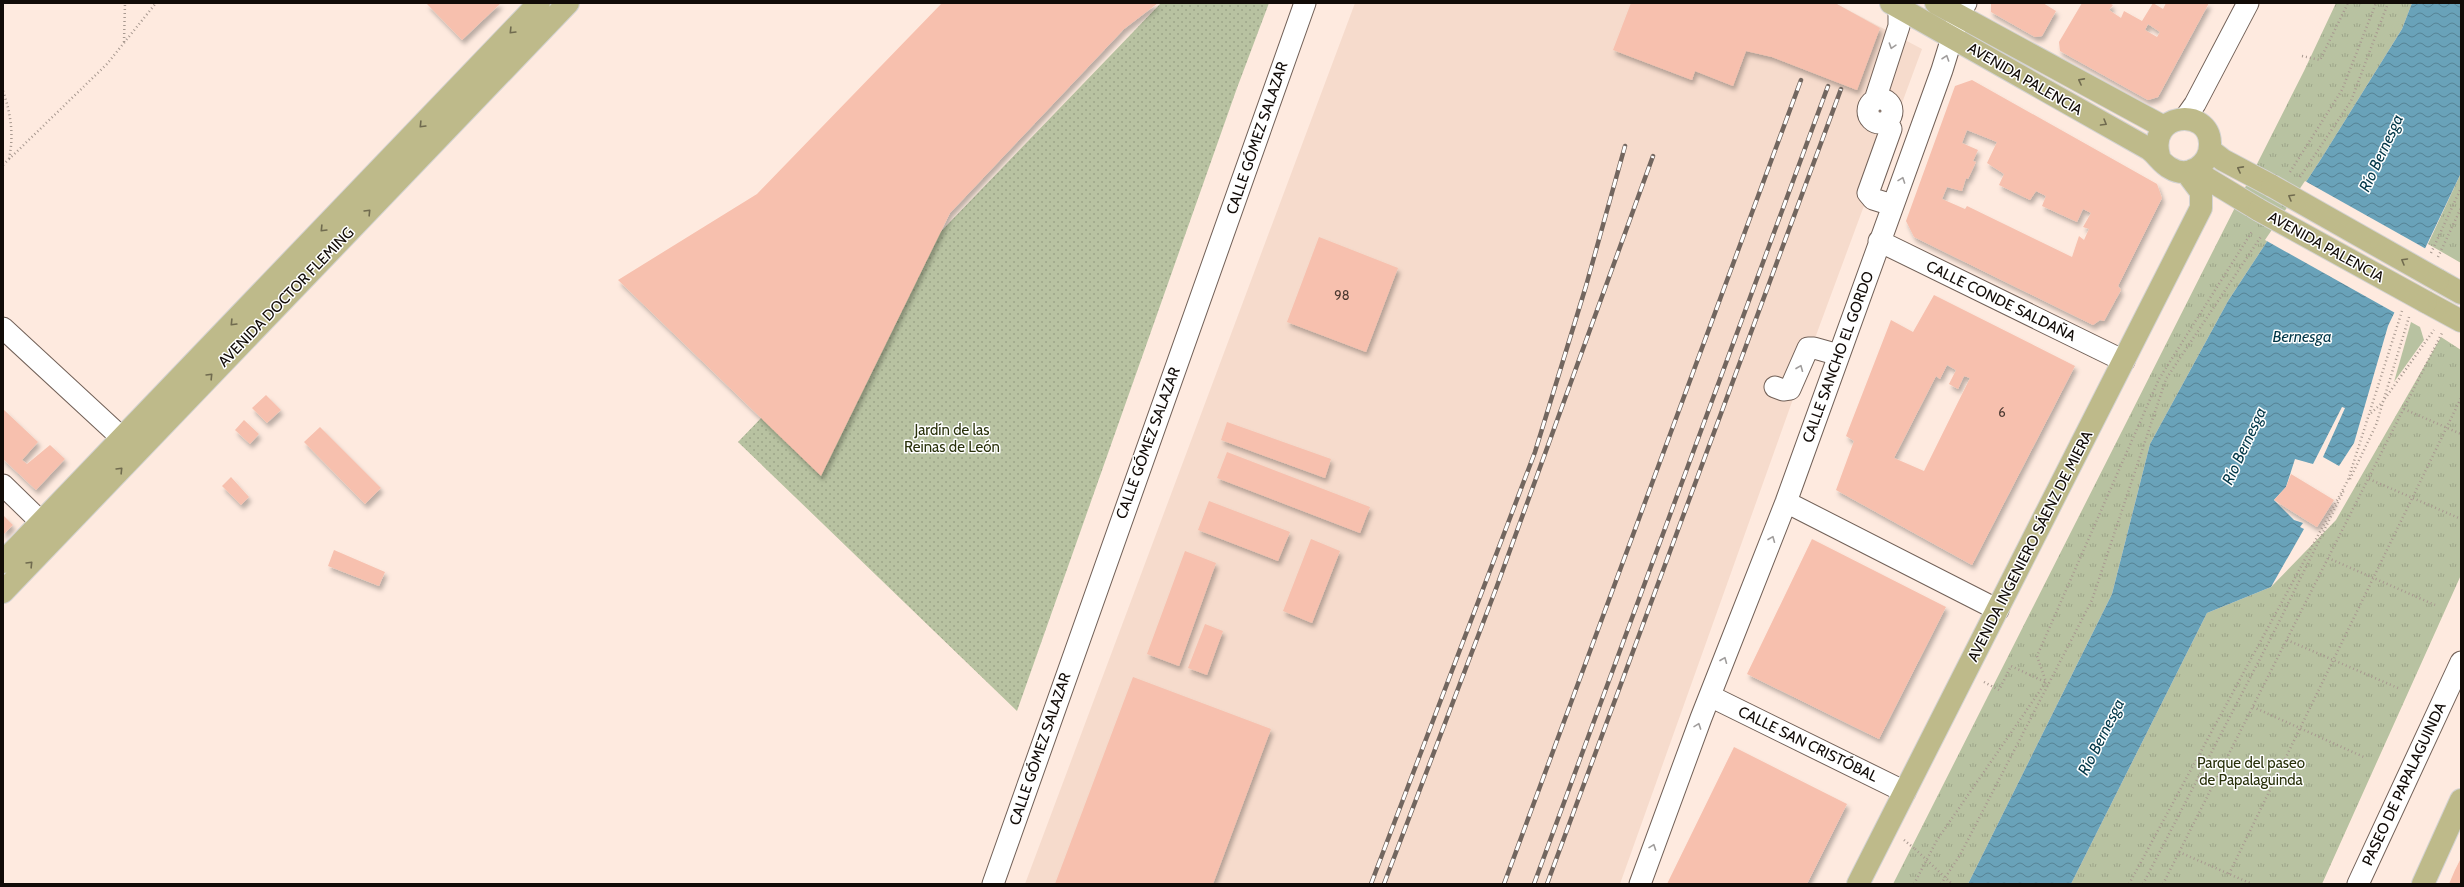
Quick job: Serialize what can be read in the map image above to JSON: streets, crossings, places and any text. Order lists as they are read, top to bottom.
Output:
{
  "streets": {
    "main road": ["AVENIDA PALENCIA", "AVENIDA DOCTOR FLEMING", "AVENIDA INGENIERO SÁENZ DE MIERA"],
    "street": [
      "CALLE GÓMEZ SALAZAR",
      "CALLE CONDE SALDAÑA",
      "CALLE SANCHO EL GORDO",
      "CALLE SAN CRISTÓBAL",
      "PASEO DE PAPALAGUINDA"
    ]
  },
  "crossings": [
    ["AVENIDA PALENCIA", "CALLE SANCHO EL GORDO"],
    ["CALLE CONDE SALDAÑA", "CALLE SANCHO EL GORDO"],
    ["CALLE CONDE SALDAÑA", "AVENIDA INGENIERO SÁENZ DE MIERA"],
    ["CALLE SANCHO EL GORDO", "CALLE SAN CRISTÓBAL"],
    ["AVENIDA INGENIERO SÁENZ DE MIERA", "CALLE SAN CRISTÓBAL"]
  ],
  "one_way": ["CALLE SANCHO EL GORDO"],
  "water": ["Río Bernesga", "Bernesga"],
  "parks": ["Jardín de las Reinas de León", "Parque del paseo de Papalaguinda"],
  "house_numbers": ["98", "6"]
}
